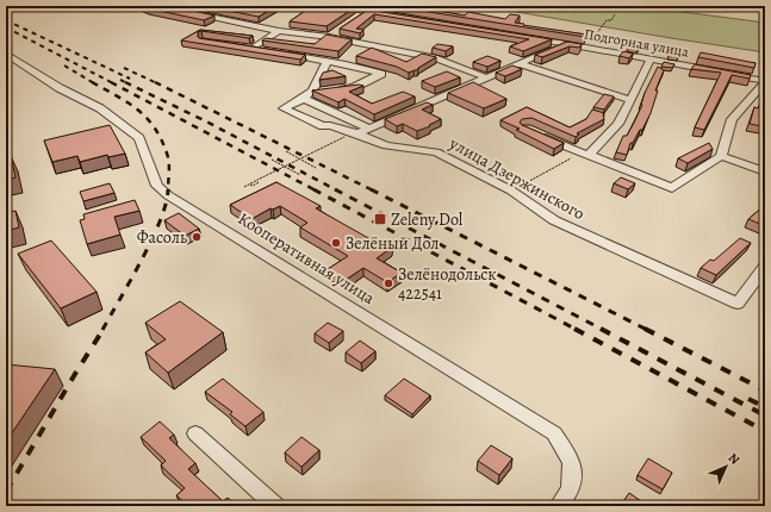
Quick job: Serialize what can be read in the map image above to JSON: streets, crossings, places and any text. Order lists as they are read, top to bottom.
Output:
{
  "streets": {
    "street": ["Подгорная улица", "улица Дзержинского", "Кооперативная улица"]
  },
  "places": {
    "transit": ["Zeleny Dol"],
    "other": ["Фасоль", "Зелёный Дол", "Зелёнодольск 422541"]
  },
  "north": "top right"
}
